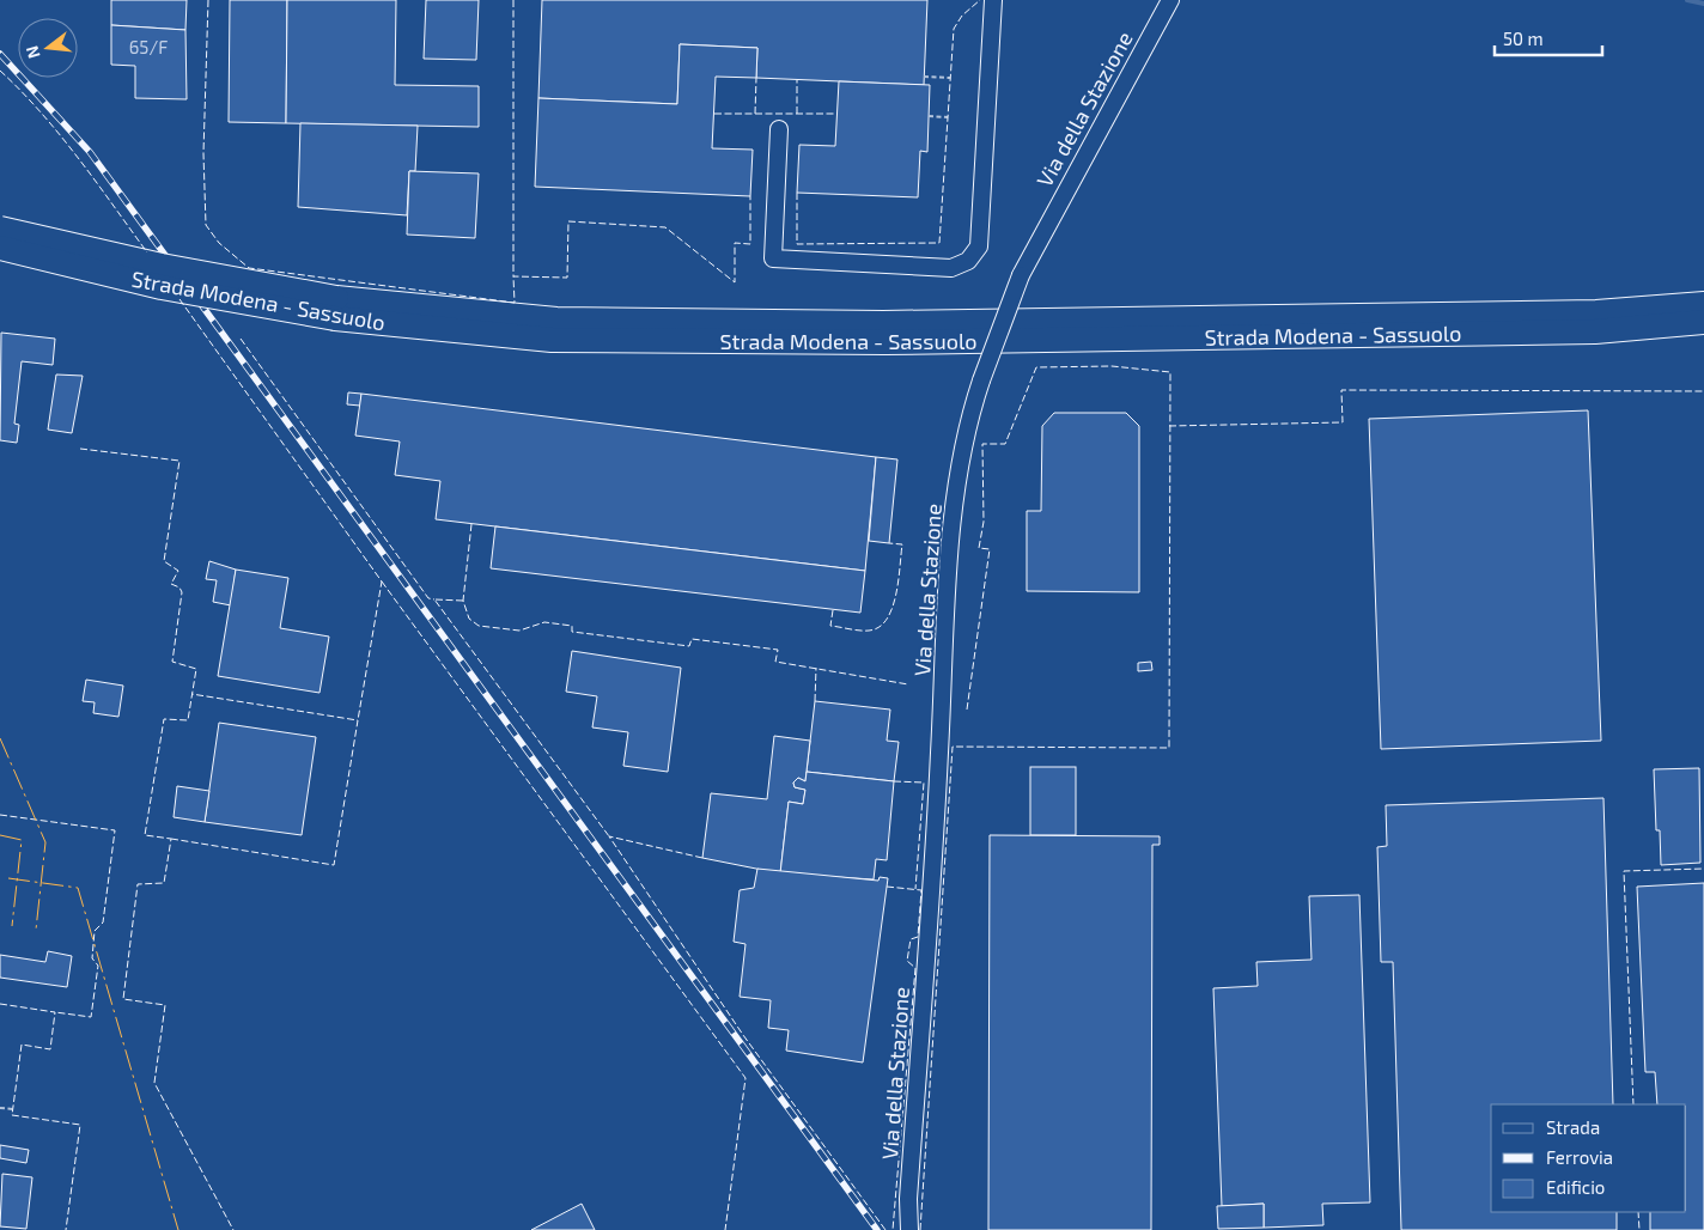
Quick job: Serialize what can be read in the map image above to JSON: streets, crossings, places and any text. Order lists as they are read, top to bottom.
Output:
{
  "streets": {
    "highway": ["Strada Modena - Sassuolo"],
    "street": ["Via della Stazione"]
  },
  "house_numbers": ["65/F"],
  "legend": ["Strada", "Ferrovia", "Edificio"],
  "scale_bar": "50 m",
  "north": "left"
}
